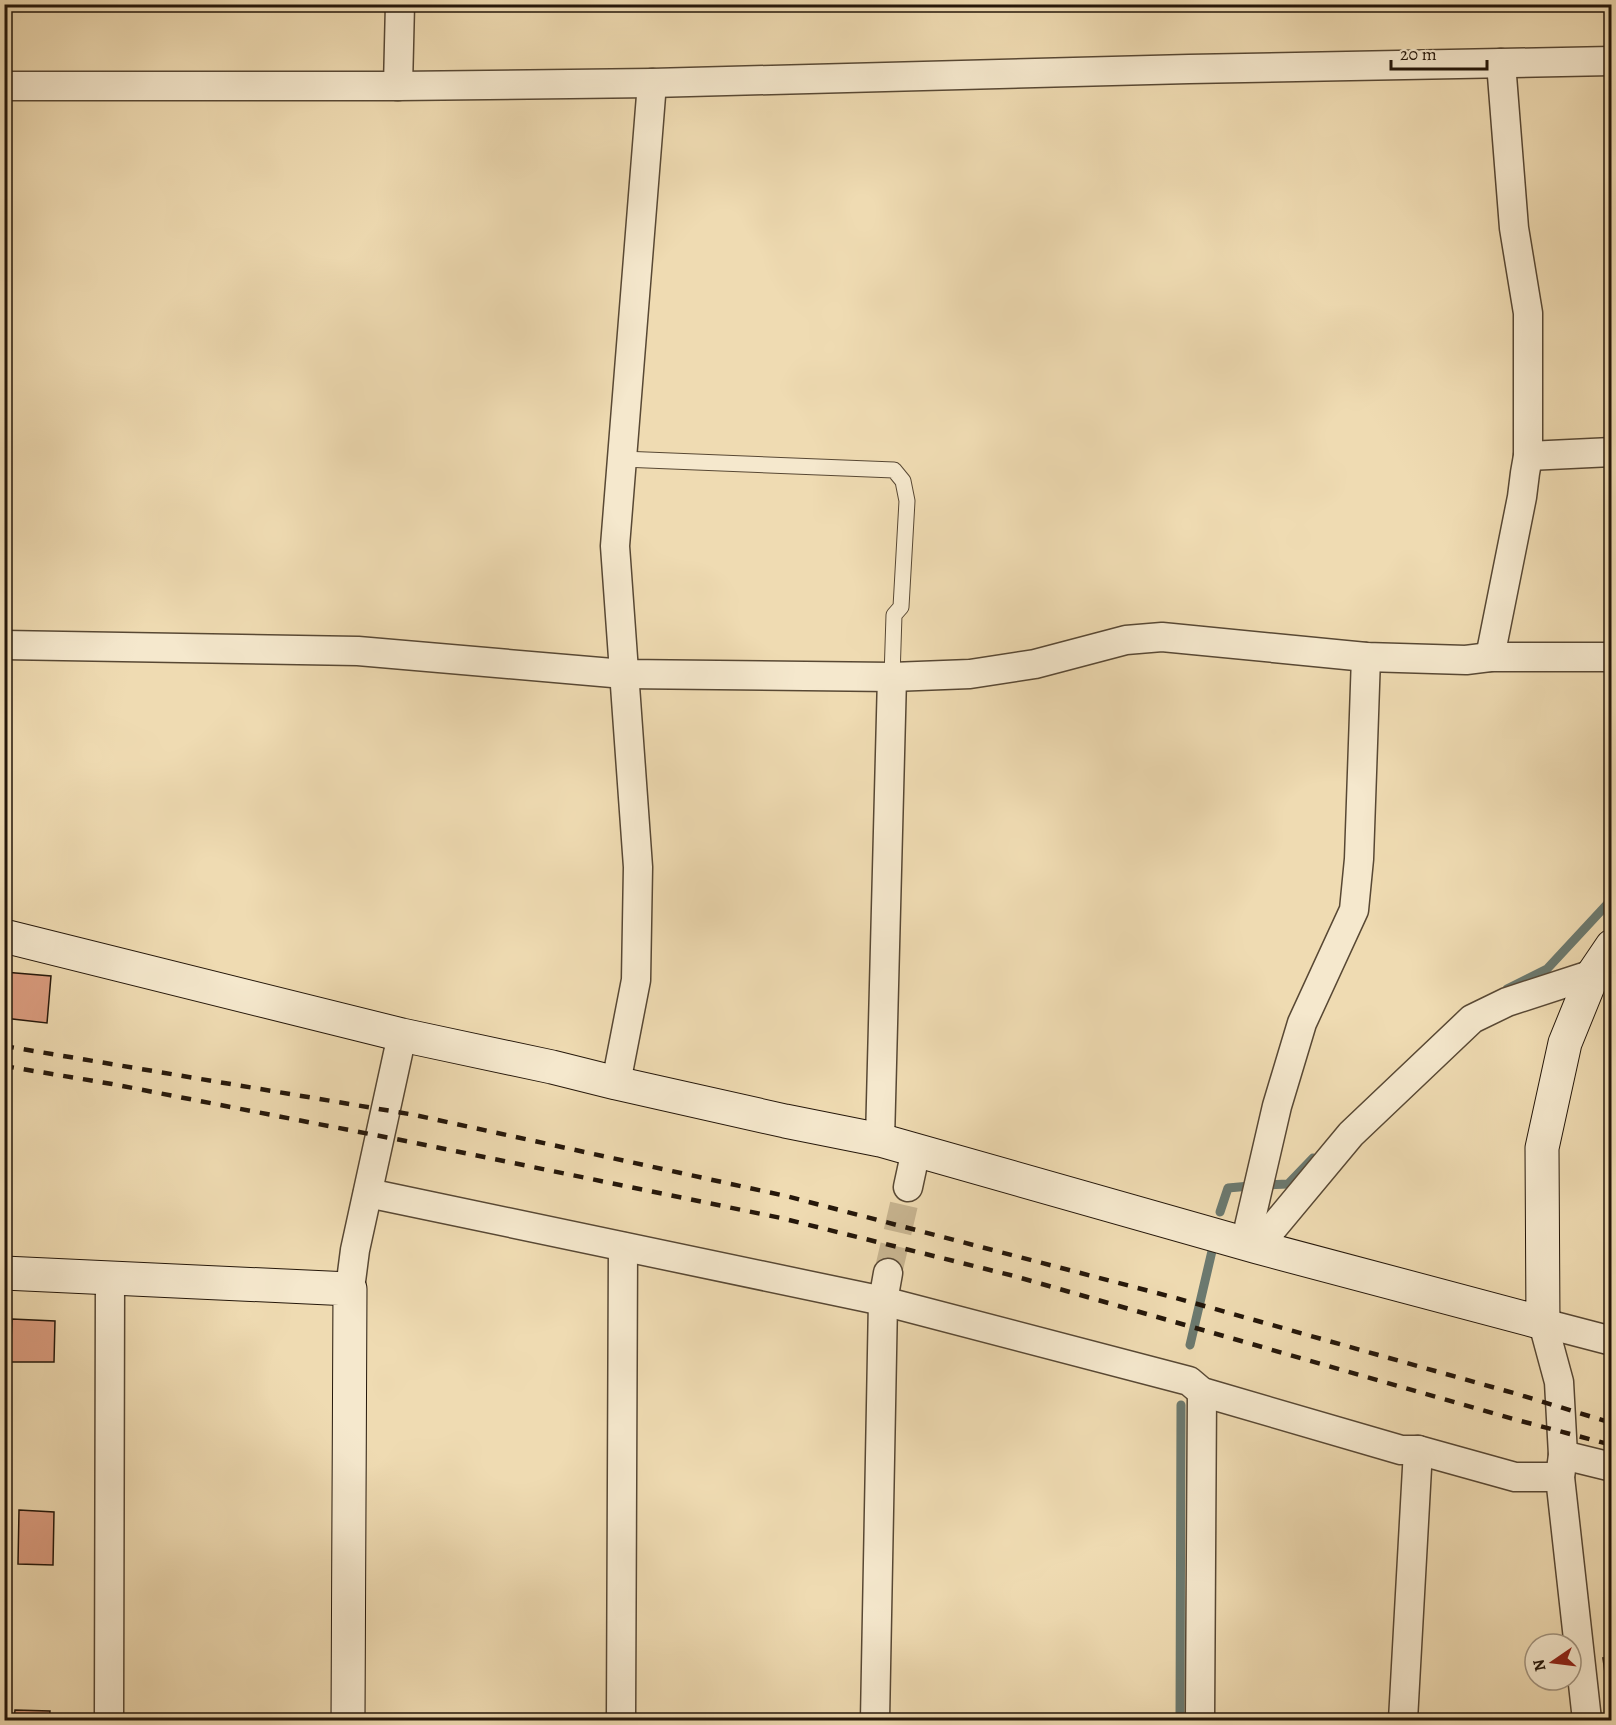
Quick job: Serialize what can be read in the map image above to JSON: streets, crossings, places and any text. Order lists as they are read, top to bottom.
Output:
{
  "scale_bar": "20 m",
  "north": "left"
}
